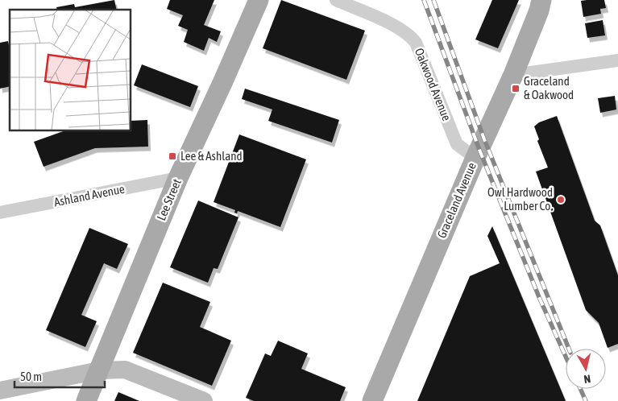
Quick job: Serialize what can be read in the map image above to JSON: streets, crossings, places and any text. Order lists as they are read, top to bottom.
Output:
{
  "streets": {
    "main road": ["Lee Street", "Graceland Avenue"],
    "street": ["Oakwood Avenue", "Ashland Avenue"]
  },
  "crossings": [
    ["Oakwood Avenue", "Graceland Avenue"],
    ["Ashland Avenue", "Lee Street"]
  ],
  "places": {
    "transit": ["Graceland & Oakwood", "Lee & Ashland"],
    "other": ["Owl Hardwood Lumber Co."]
  },
  "scale_bar": "50 m",
  "north": "bottom"
}
